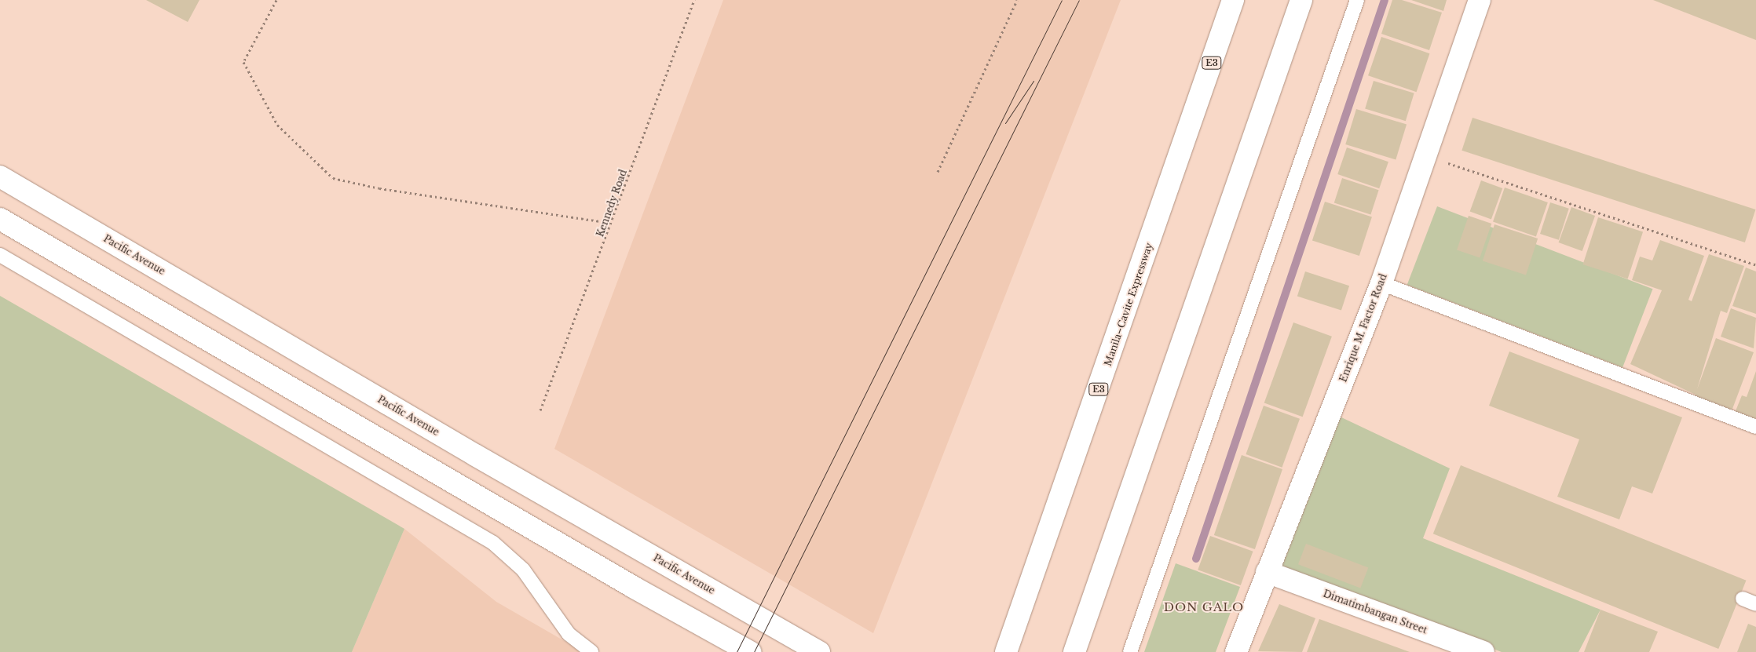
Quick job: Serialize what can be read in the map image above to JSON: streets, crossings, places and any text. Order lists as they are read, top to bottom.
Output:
{
  "streets": {
    "main road": [
      "E3",
      "Pacific Avenue",
      "Manila–Cavite Expressway",
      "Enrique M. Factor Road",
      "Dimatimbangan Street"
    ],
    "path": ["Kennedy Road"]
  },
  "crossings": [
    ["Enrique M. Factor Road", "Dimatimbangan Street"]
  ],
  "districts": ["DON GALO"]
}
